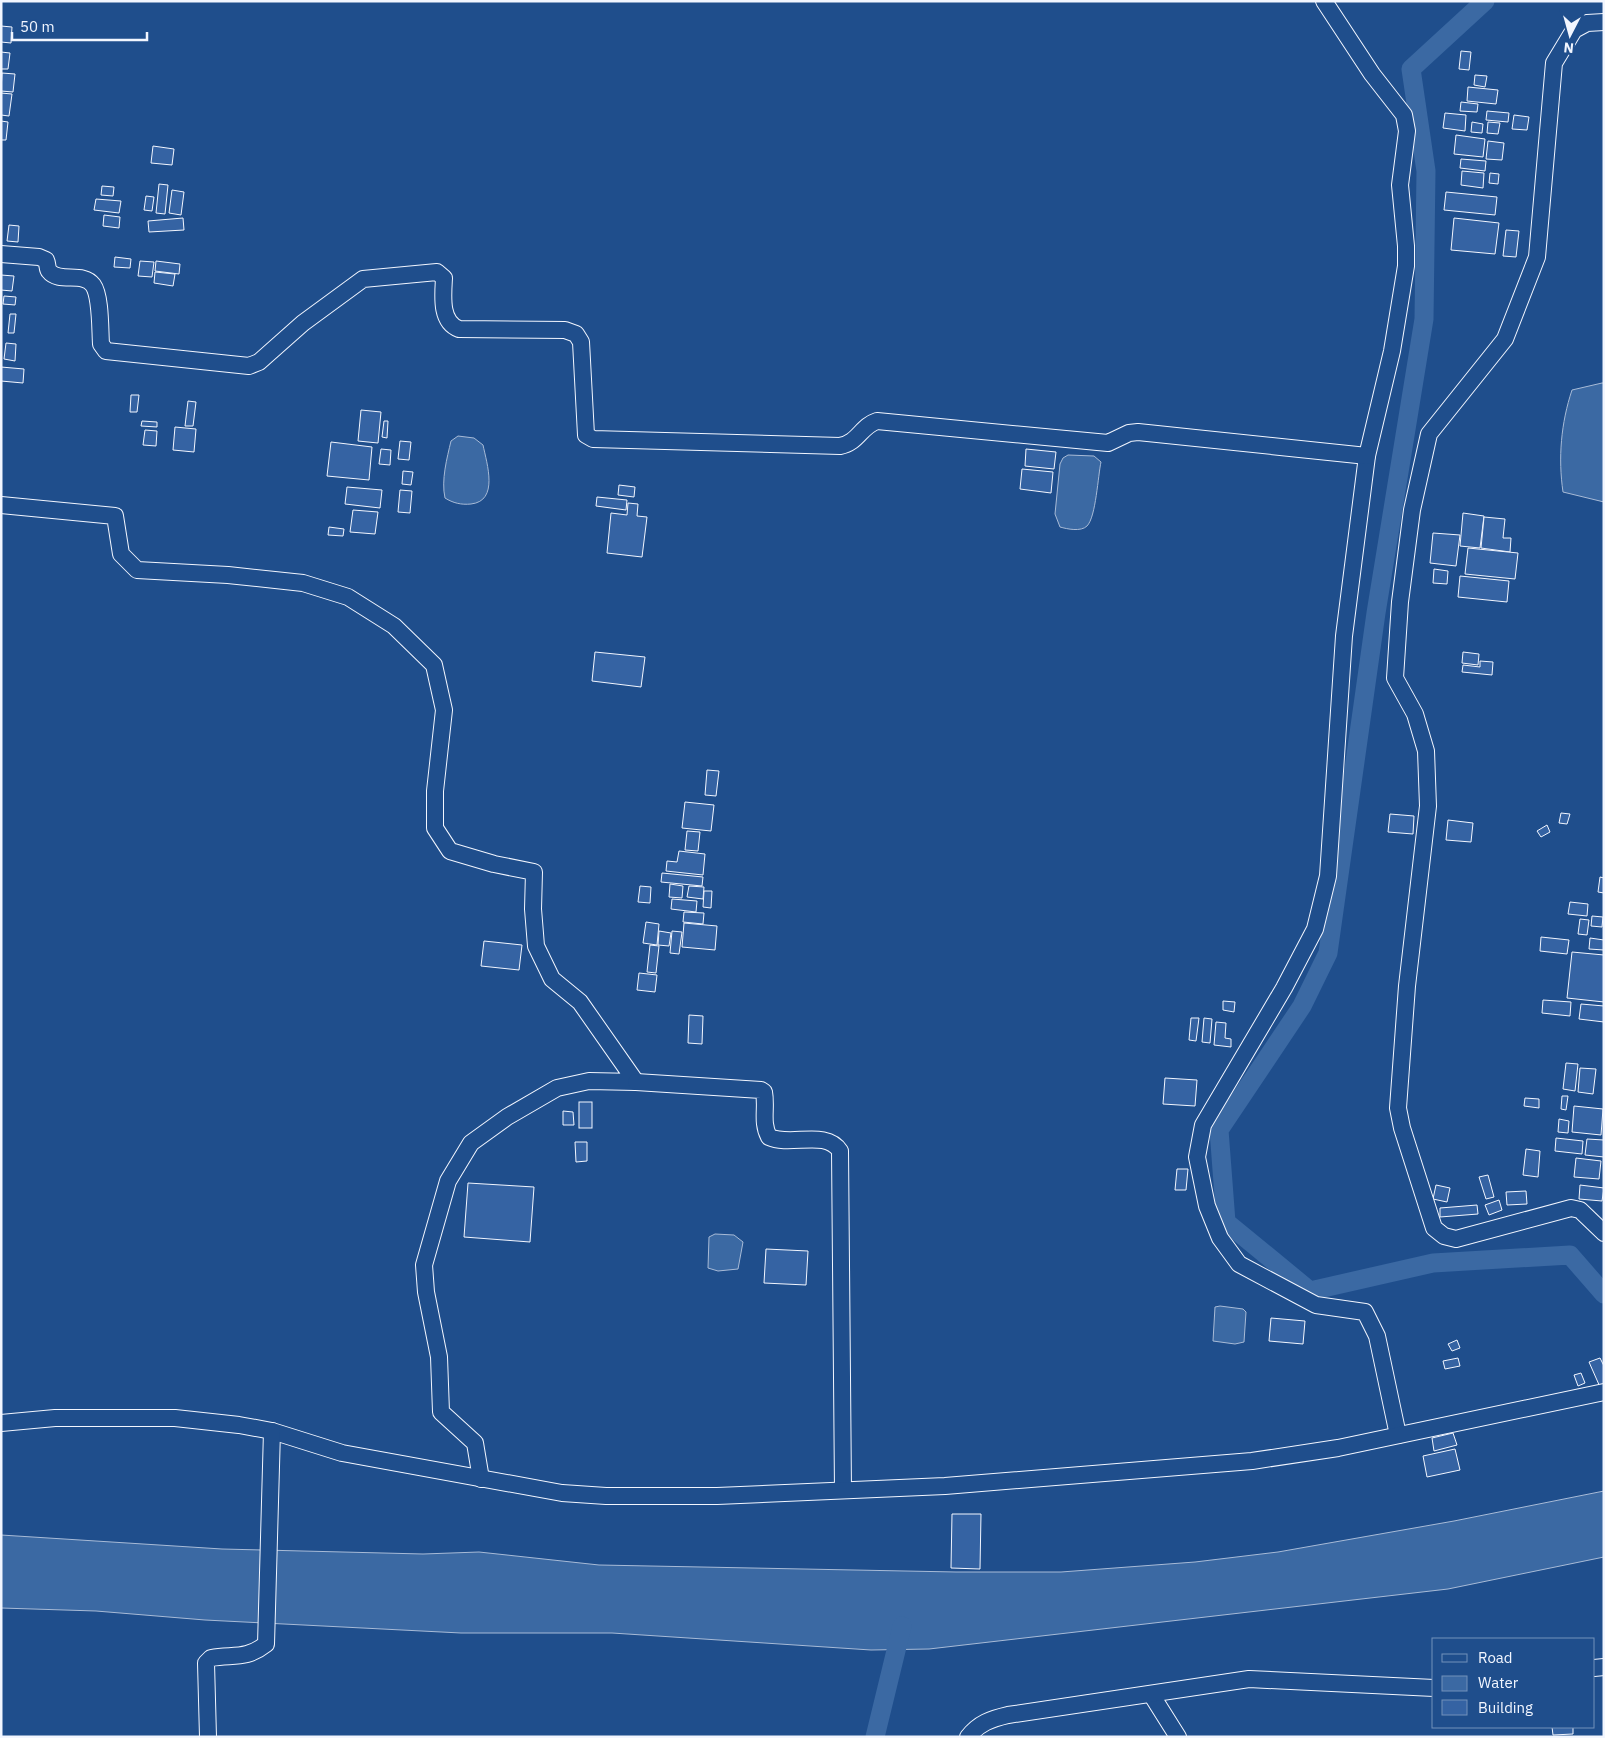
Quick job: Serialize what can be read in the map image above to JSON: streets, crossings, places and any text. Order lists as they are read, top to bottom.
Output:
{
  "legend": ["Road", "Water", "Building"],
  "scale_bar": "50 m",
  "north": "bottom"
}
